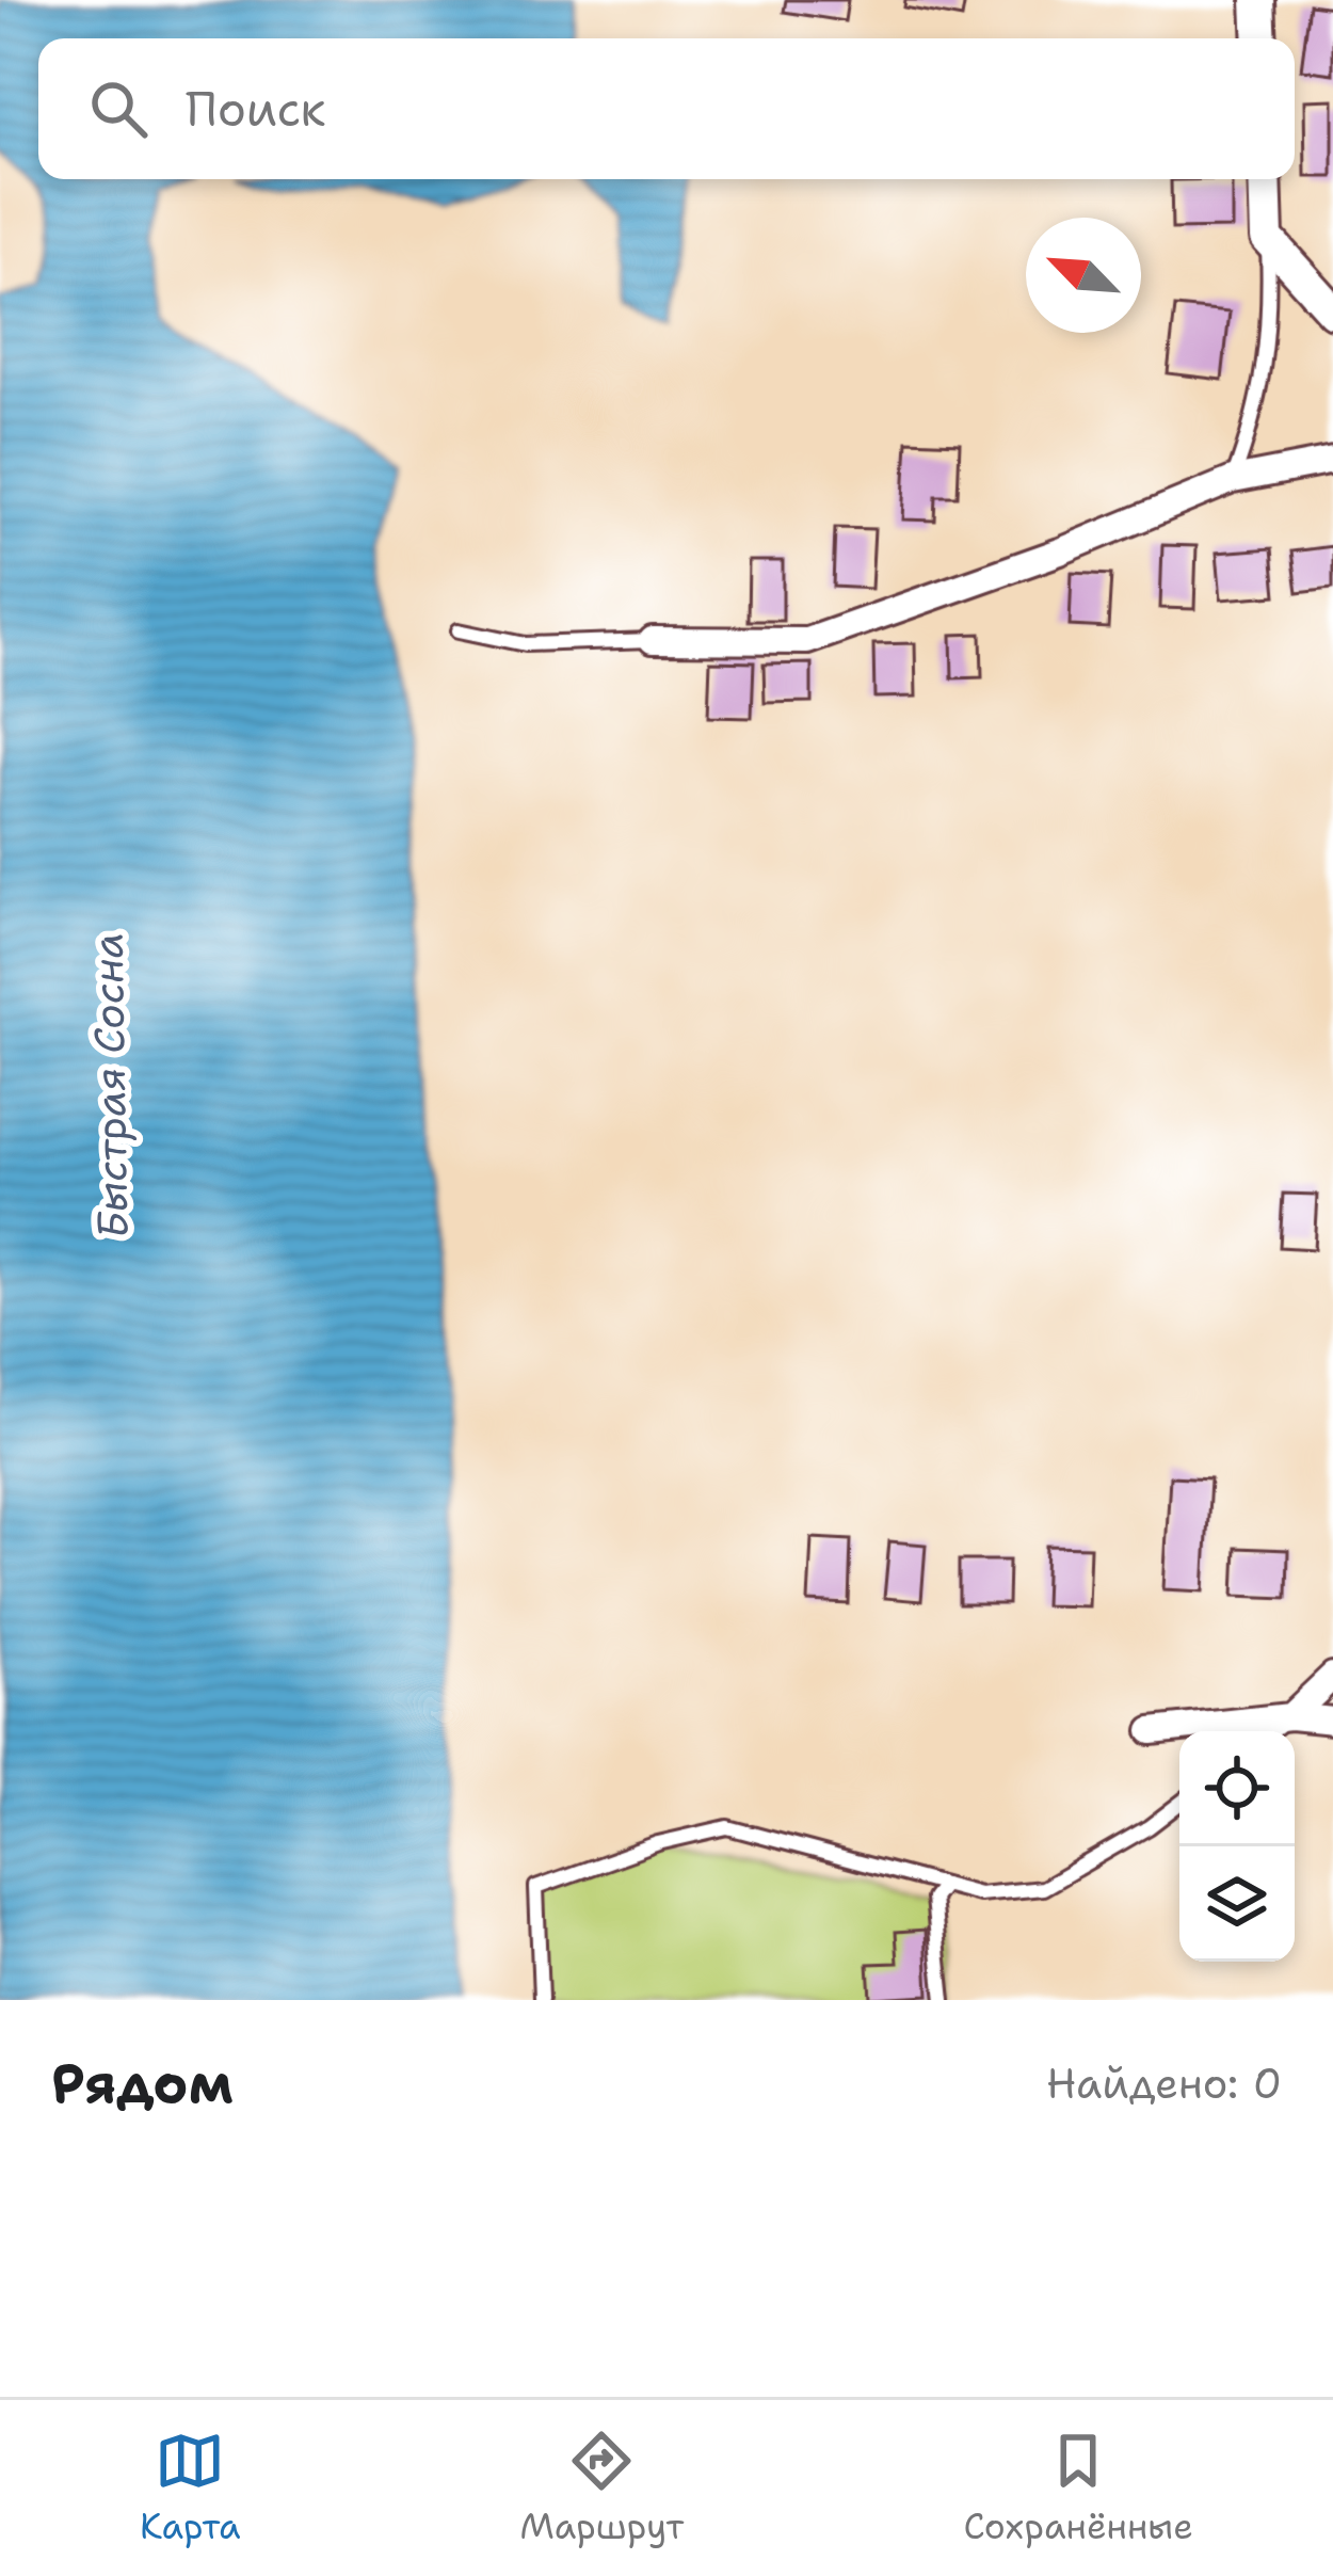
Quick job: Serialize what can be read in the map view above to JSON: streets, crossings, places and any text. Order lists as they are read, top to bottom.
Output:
{
  "water": ["Быстрая Сосна"],
  "north": "top left",
  "page": {
    "search": "Поиск",
    "heading": ["Рядом", "Найдено: 0"],
    "nav": ["Карта", "Маршрут", "Сохранённые"]
  }
}
